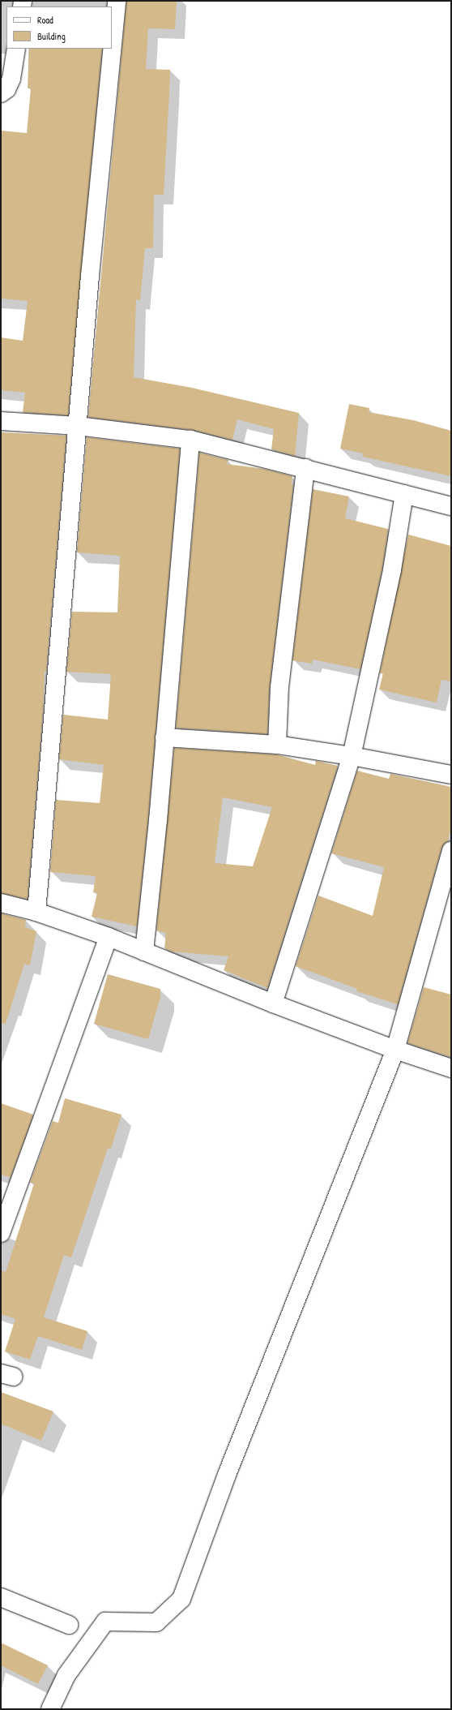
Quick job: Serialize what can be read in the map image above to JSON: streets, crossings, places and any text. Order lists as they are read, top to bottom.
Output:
{
  "legend": ["Road", "Building"]
}
